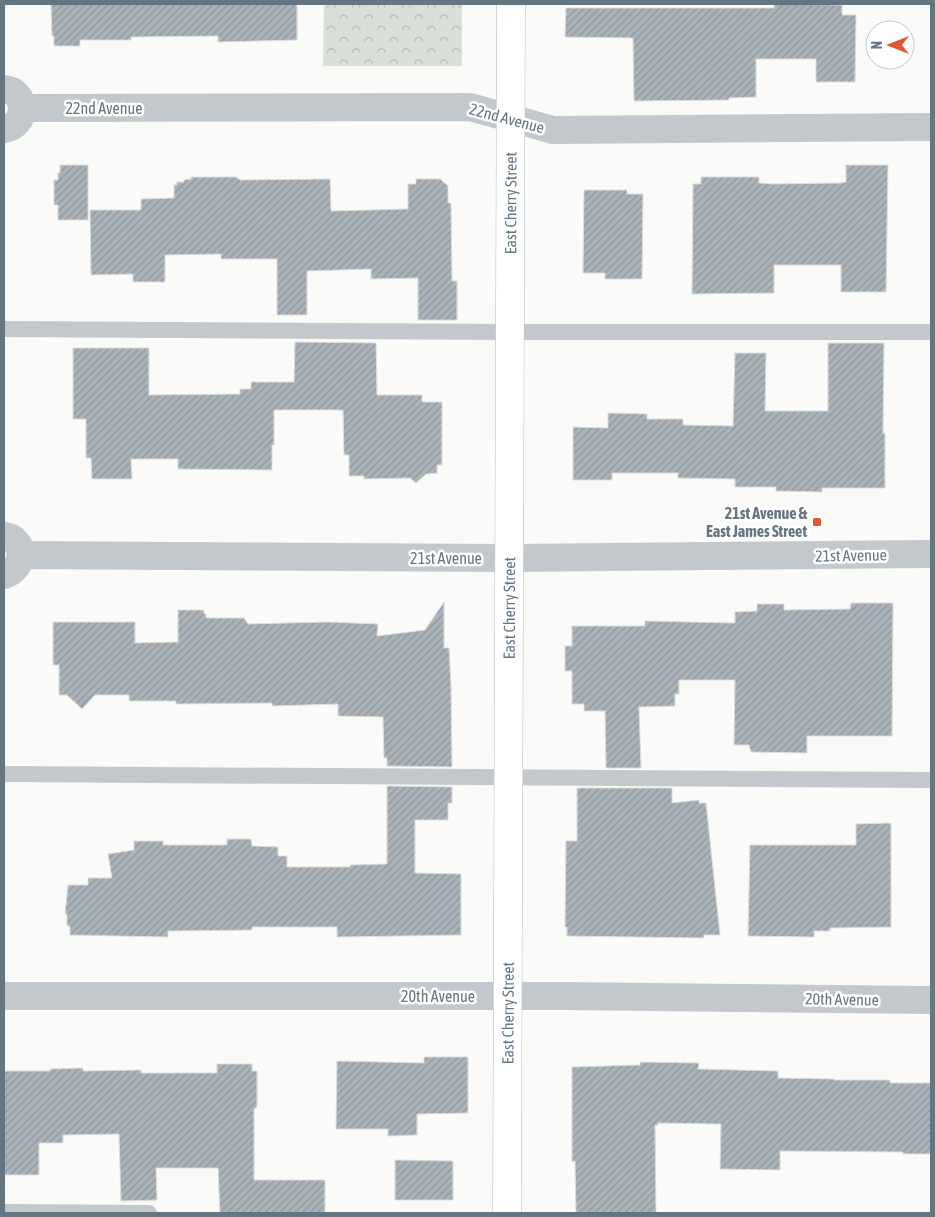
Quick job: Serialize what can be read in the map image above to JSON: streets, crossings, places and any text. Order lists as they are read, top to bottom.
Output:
{
  "streets": {
    "main road": ["East Cherry Street"],
    "street": ["22nd Avenue", "21st Avenue", "20th Avenue"]
  },
  "crossings": [
    ["22nd Avenue", "East Cherry Street"],
    ["East Cherry Street", "21st Avenue"],
    ["East Cherry Street", "20th Avenue"]
  ],
  "places": {
    "transit": ["21st Avenue & East James Street"]
  },
  "north": "left"
}
